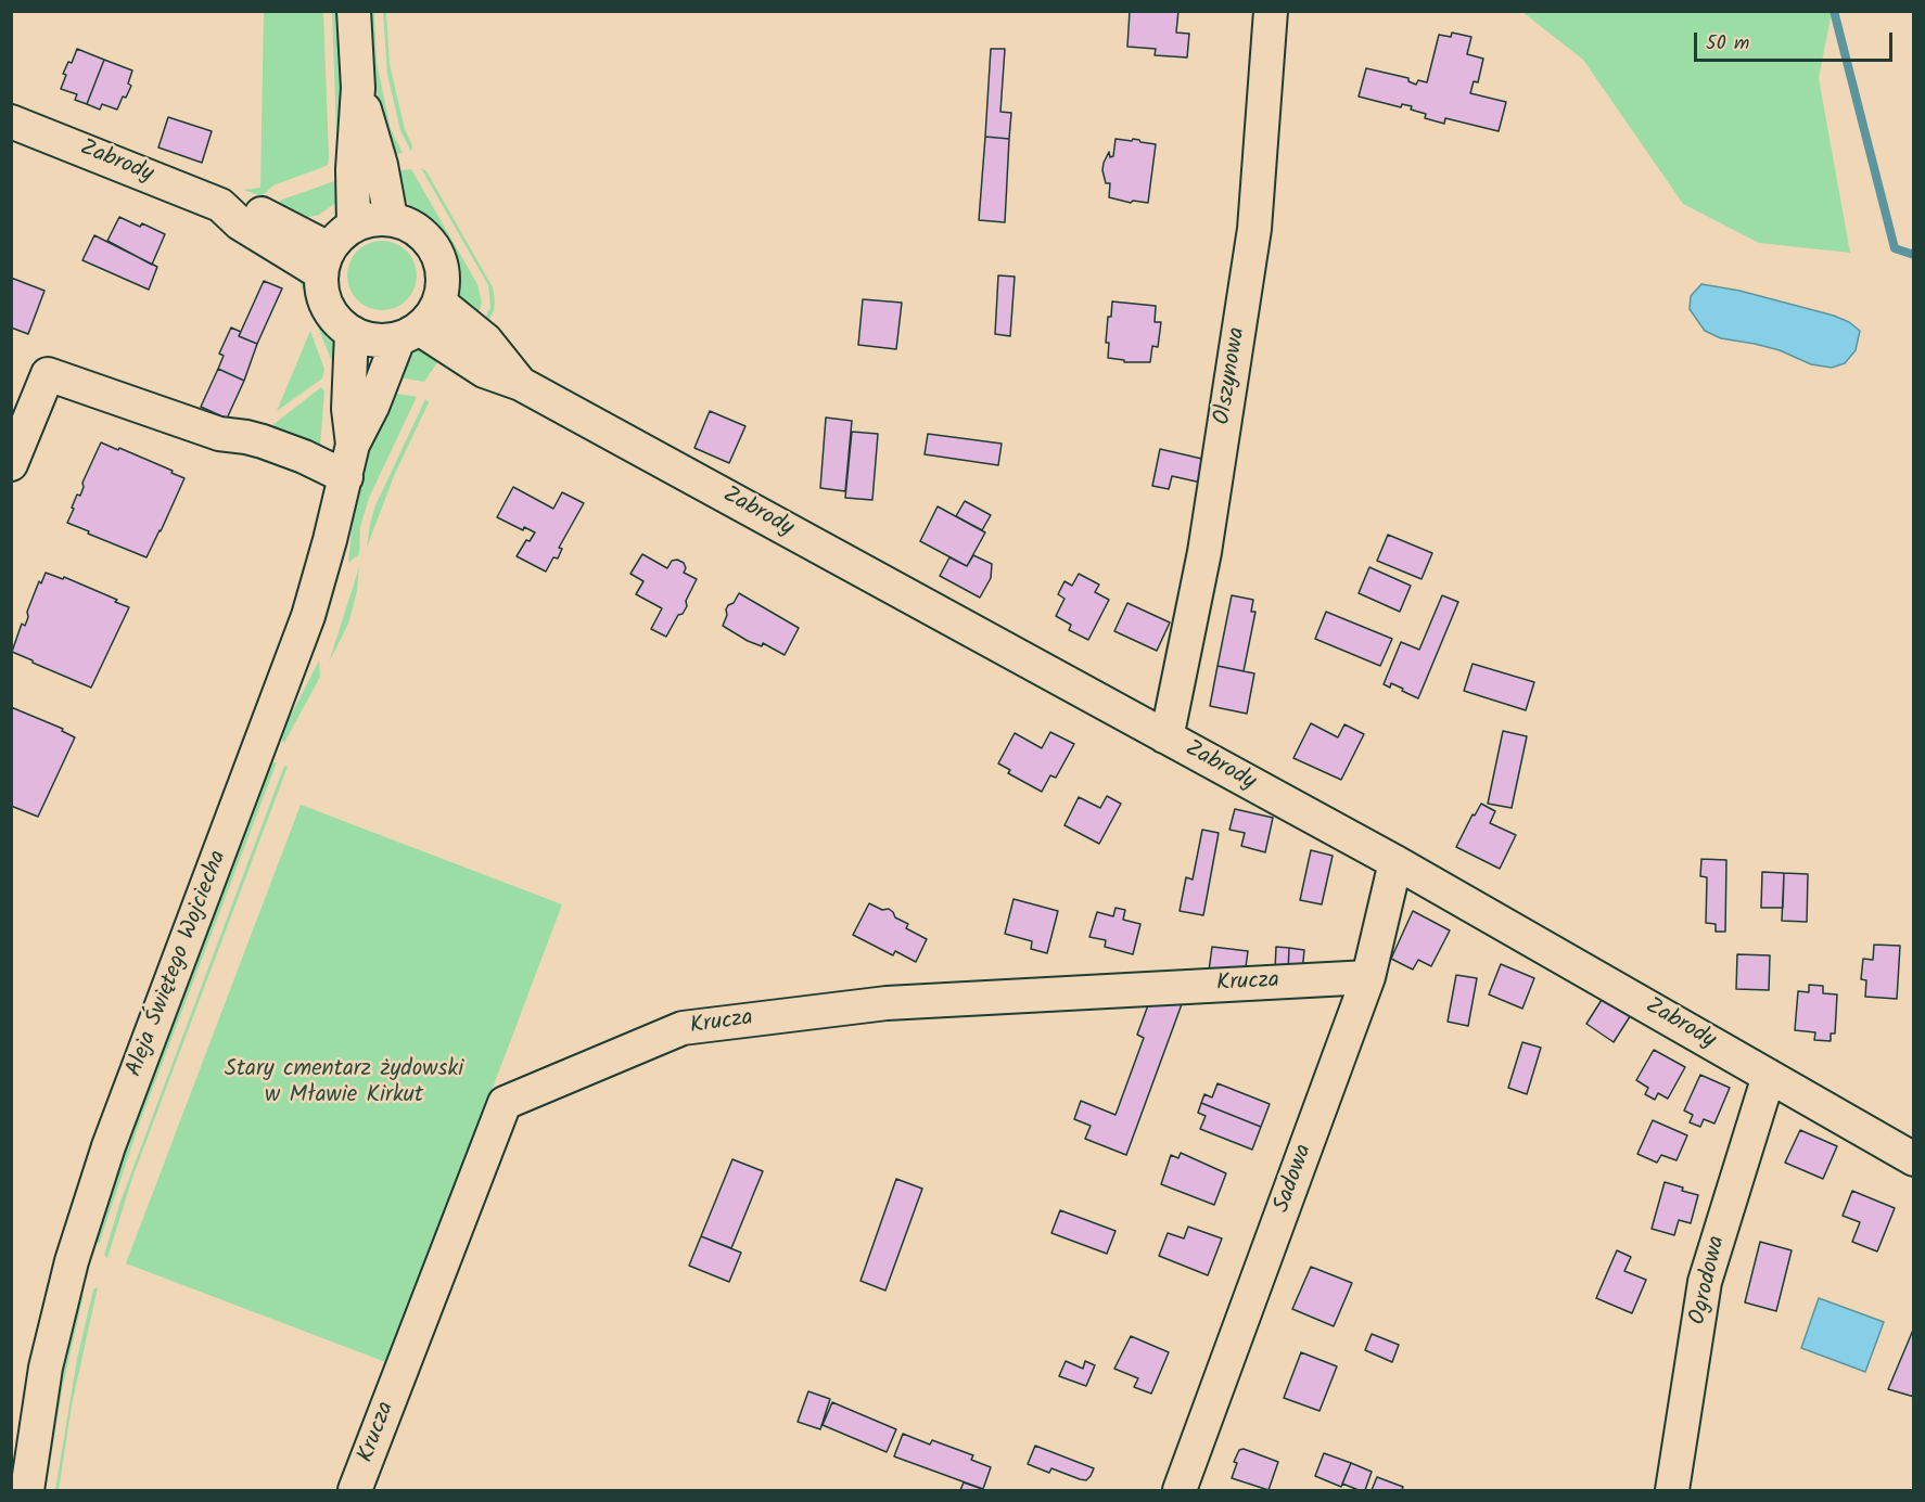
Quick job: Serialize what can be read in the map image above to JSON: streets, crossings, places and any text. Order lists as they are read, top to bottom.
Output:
{
  "streets": {
    "street": [
      "Zabrody",
      "Olszynowa",
      "Aleja Świętego Wojciecha",
      "Krucza",
      "Sadowa",
      "Ogrodowa"
    ]
  },
  "crossings": [
    ["Zabrody", "Olszynowa"],
    ["Zabrody", "Aleja Świętego Wojciecha"],
    ["Zabrody", "Sadowa"],
    ["Zabrody", "Ogrodowa"],
    ["Krucza", "Sadowa"]
  ],
  "parks": ["Stary cmentarz żydowski w Mławie Kirkut"],
  "scale_bar": "50 m"
}
